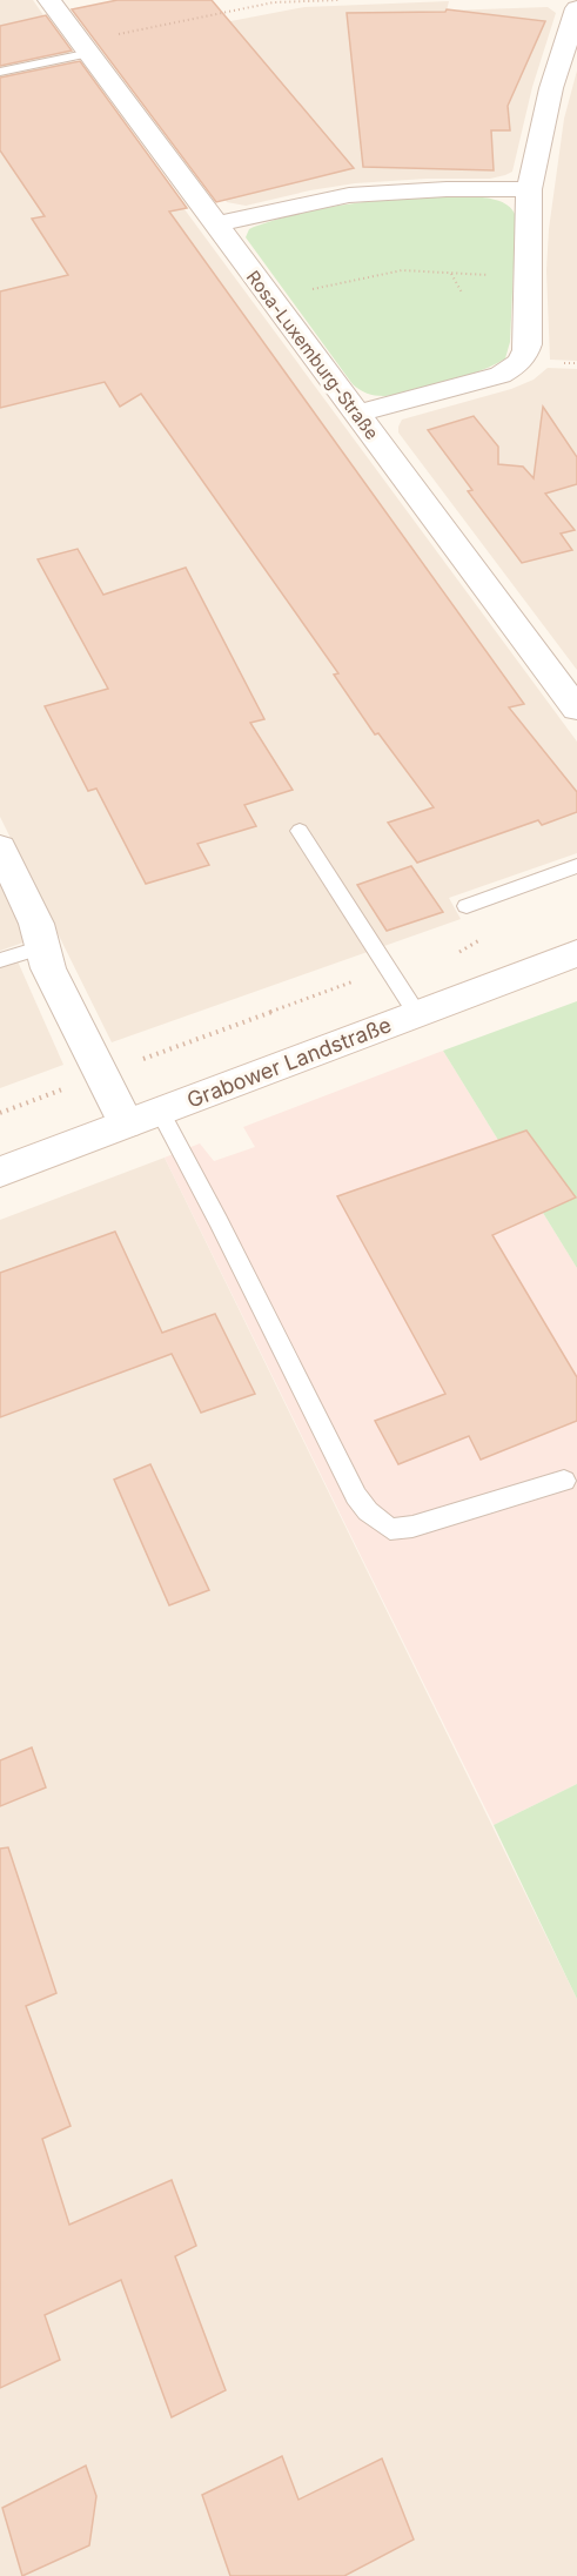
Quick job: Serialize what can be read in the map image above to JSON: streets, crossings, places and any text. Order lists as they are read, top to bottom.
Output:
{
  "streets": {
    "street": ["Rosa-Luxemburg-Straße", "Grabower Landstraße"]
  }
}
